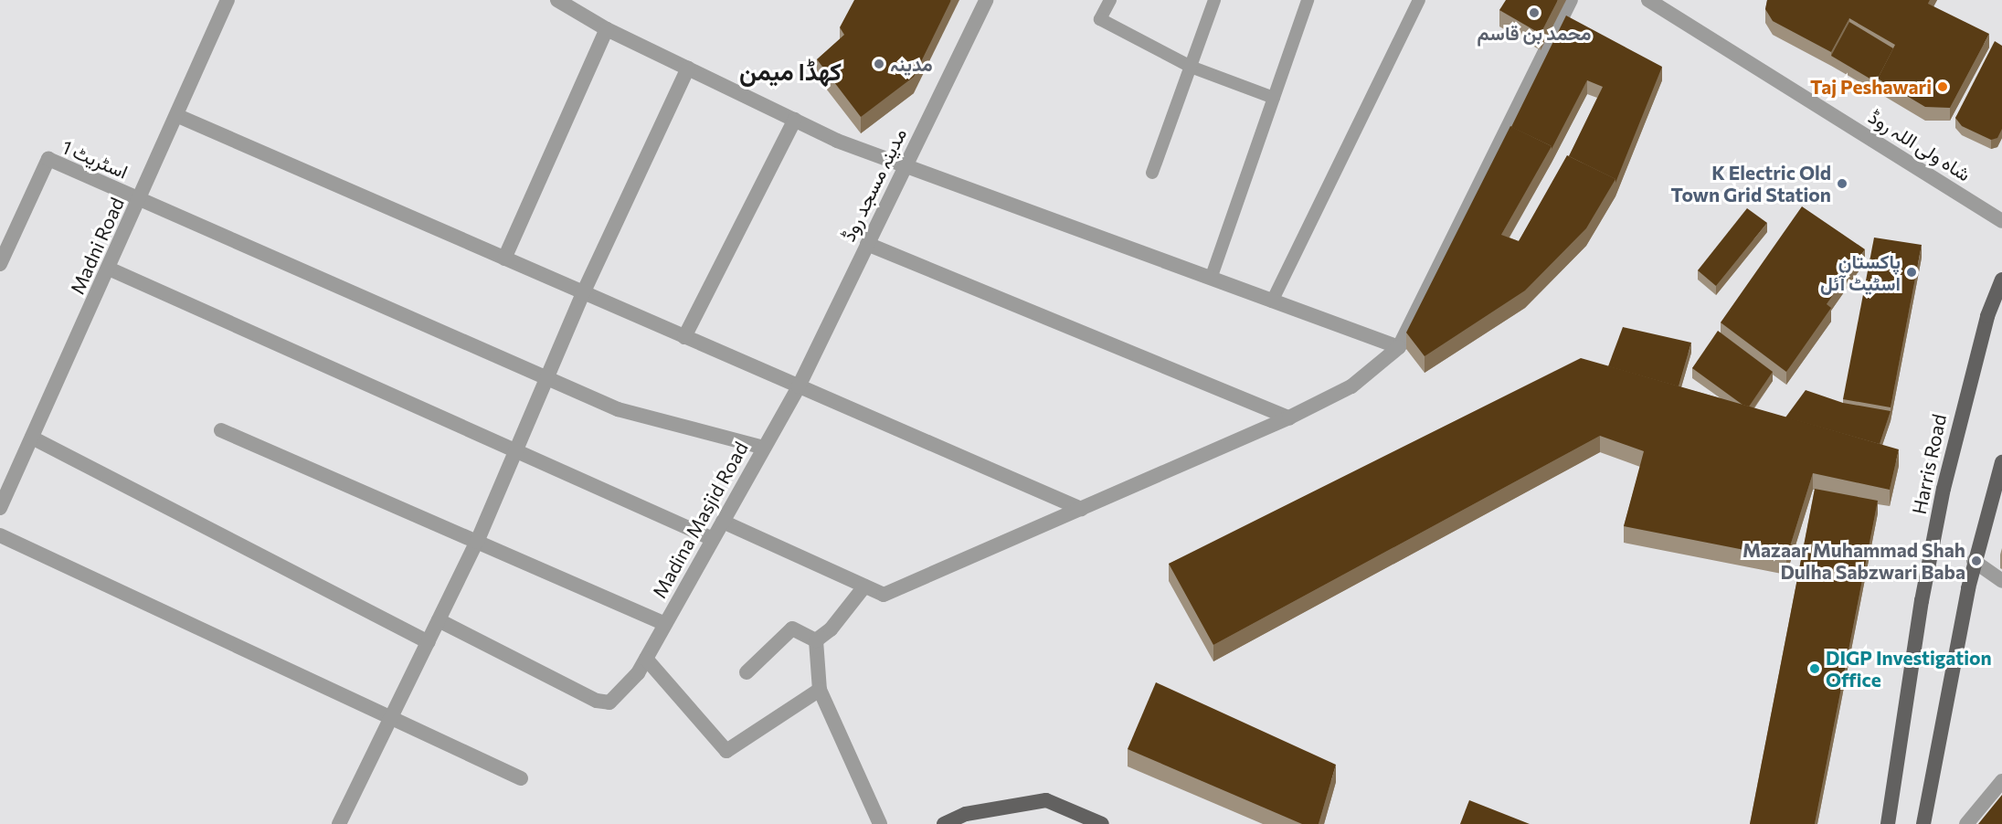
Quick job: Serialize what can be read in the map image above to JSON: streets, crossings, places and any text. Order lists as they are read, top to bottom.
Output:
{
  "streets": {
    "main road": ["Harris Road"],
    "street": [
      "شاہ ولی اللہ روڈ",
      "اسٹریٹ 1",
      "مدینہ مسجد روڈ",
      "Madni Road",
      "Madina Masjid Road"
    ]
  },
  "crossings": [
    ["اسٹریٹ 1", "Madni Road"],
    ["مدینہ مسجد روڈ", "Madina Masjid Road"]
  ],
  "districts": ["کھڈا میمن"],
  "places": [
    "محمد بن قاسم",
    "مدینہ",
    "Taj Peshawari",
    "K Electric Old Town Grid Station",
    "پاکستان اسٹیٹ آئل",
    "Mazaar Muhammad Shah Dulha Sabzwari Baba",
    "DIGP Investigation Office"
  ]
}
